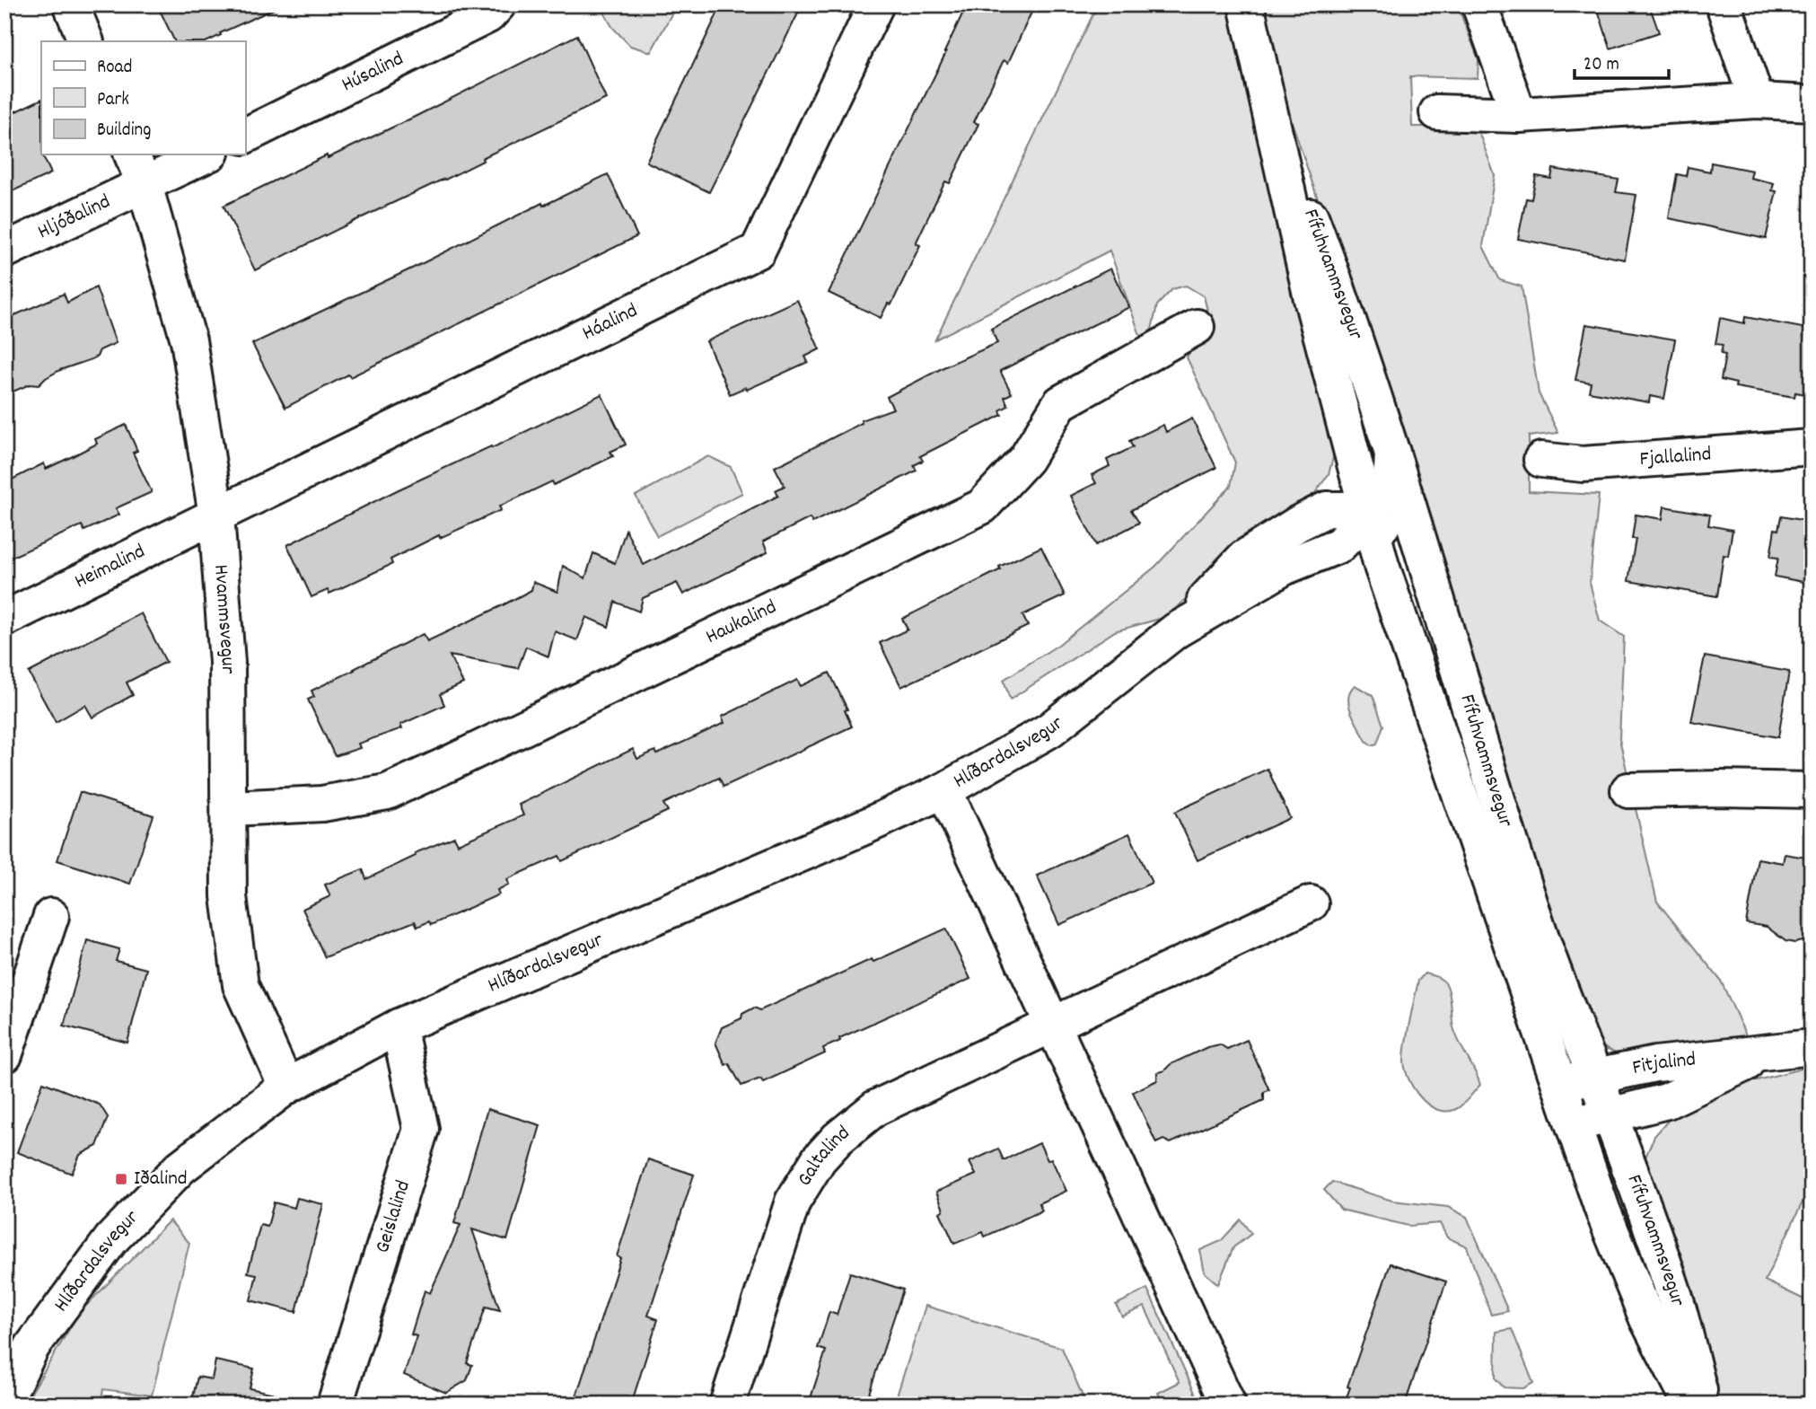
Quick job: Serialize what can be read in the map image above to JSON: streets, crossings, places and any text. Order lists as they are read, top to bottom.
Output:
{
  "streets": {
    "street": [
      "Húsalind",
      "Hljóðalind",
      "Fífuhvammsvegur",
      "Háalind",
      "Fjallalind",
      "Heimalind",
      "Hvammsvegur",
      "Haukalind",
      "Hlíðardalsvegur",
      "Fitjalind",
      "Galtalind",
      "Geislalind"
    ]
  },
  "crossings": [
    ["Hljóðalind", "Hvammsvegur"],
    ["Fífuhvammsvegur", "Hlíðardalsvegur"],
    ["Fífuhvammsvegur", "Fitjalind"],
    ["Háalind", "Heimalind"],
    ["Háalind", "Hvammsvegur"],
    ["Heimalind", "Hvammsvegur"],
    ["Hvammsvegur", "Haukalind"],
    ["Hvammsvegur", "Hlíðardalsvegur"],
    ["Hlíðardalsvegur", "Geislalind"]
  ],
  "places": {
    "transit": ["Iðalind"]
  },
  "legend": ["Road", "Park", "Building"],
  "scale_bar": "20 m"
}
